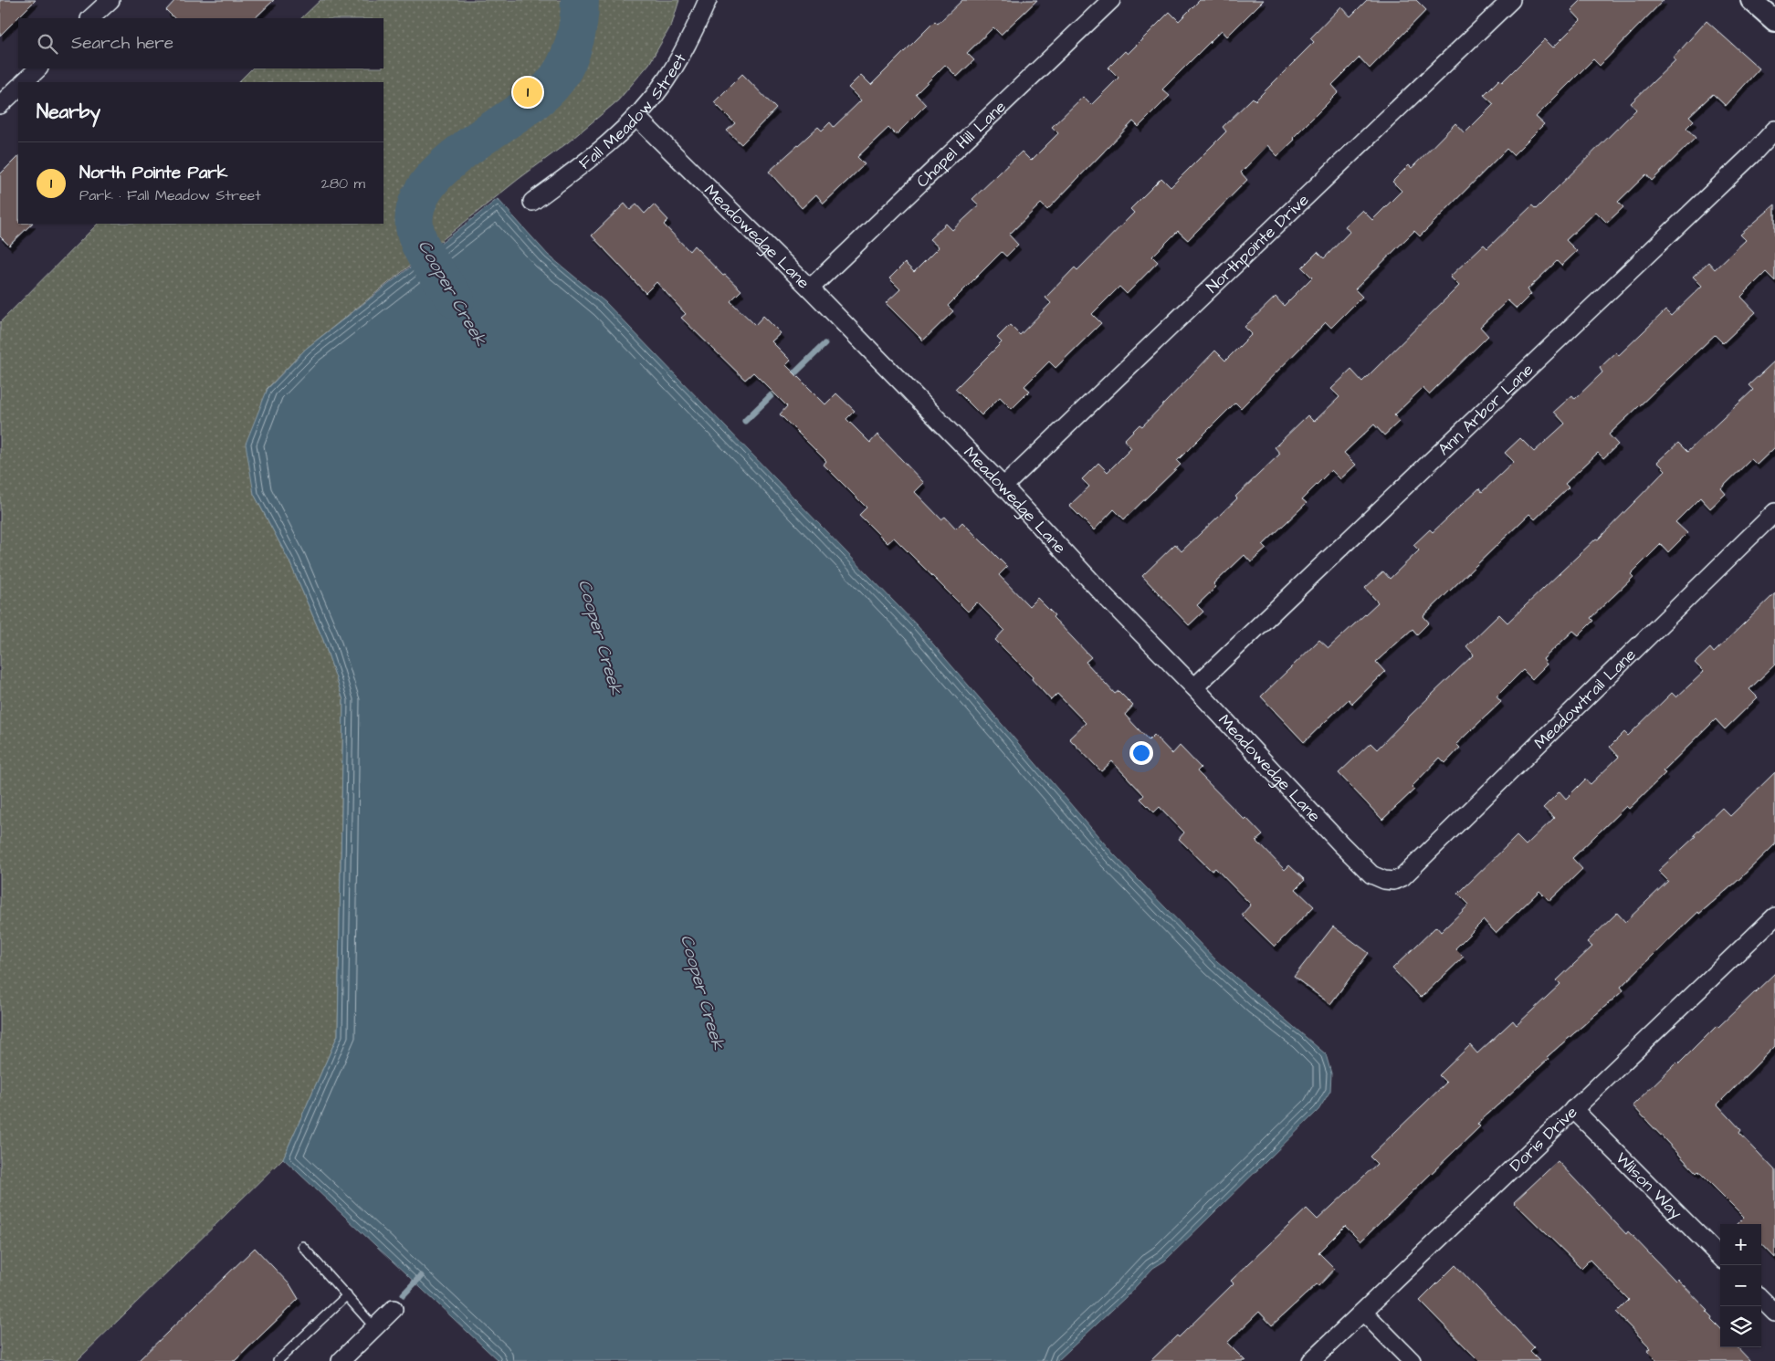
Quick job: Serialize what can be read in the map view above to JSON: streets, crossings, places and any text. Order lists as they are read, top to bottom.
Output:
{
  "streets": {
    "street": [
      "Fall Meadow Street",
      "Chapel Hill Lane",
      "Meadowedge Lane",
      "Northpointe Drive",
      "Ann Arbor Lane",
      "Meadowtrail Lane",
      "Doris Drive",
      "Wilson Way"
    ]
  },
  "crossings": [
    ["Fall Meadow Street", "Meadowedge Lane"],
    ["Chapel Hill Lane", "Meadowedge Lane"],
    ["Meadowedge Lane", "Northpointe Drive"],
    ["Meadowedge Lane", "Ann Arbor Lane"],
    ["Meadowedge Lane", "Meadowtrail Lane"],
    ["Doris Drive", "Wilson Way"]
  ],
  "water": ["Cooper Creek"],
  "page": {
    "search": "Search here",
    "pins": "1",
    "heading": "Nearby",
    "list": [
      {
        "mark": "1",
        "name": "North Pointe Park",
        "note": "Park · Fall Meadow Street",
        "value": "280 m"
      }
    ],
    "map_buttons": ["+", "−"]
  }
}
